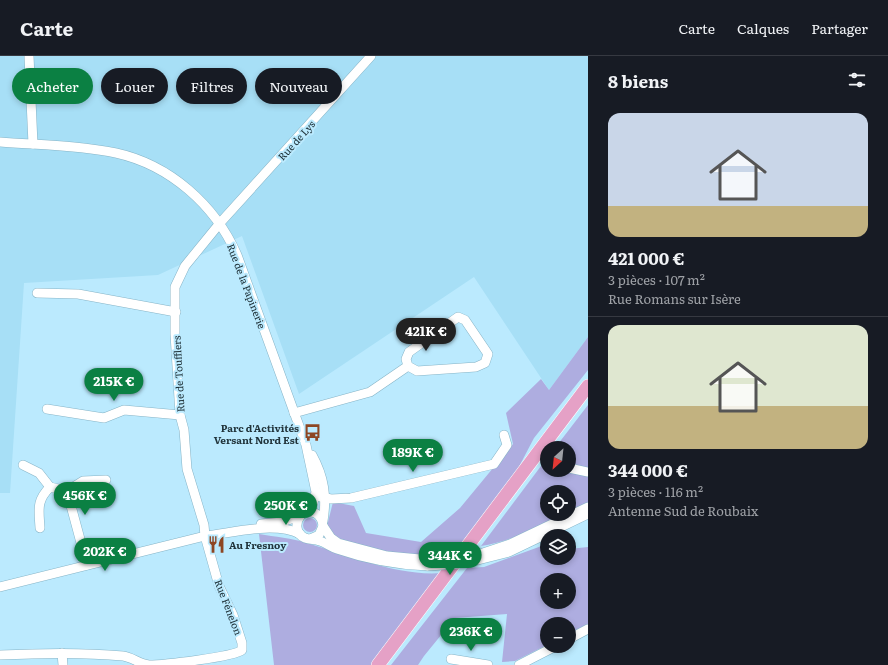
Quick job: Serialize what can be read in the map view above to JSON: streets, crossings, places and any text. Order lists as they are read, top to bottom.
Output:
{
  "streets": {
    "street": [
      "Rue de Lys",
      "Rue de la Papinerie",
      "Rue de Toufflers",
      "Rue Fénelon"
    ]
  },
  "crossings": [
    ["Rue de Lys", "Rue de la Papinerie"],
    ["Rue de Lys", "Rue de Toufflers"],
    ["Rue de la Papinerie", "Rue de Toufflers"],
    ["Rue de Toufflers", "Rue Fénelon"]
  ],
  "places": {
    "bus stop": ["Parc d'Activités Versant Nord Est"],
    "restaurant": ["Au Fresnoy"]
  },
  "north": "bottom left",
  "page": {
    "header": "Carte",
    "nav": ["Carte", "Calques", "Partager"],
    "heading": "8 biens",
    "chip": [
      "Acheter",
      "Louer",
      "Filtres",
      "Nouveau"
    ],
    "list": [
      {
        "name": "421 000 €",
        "note": "3 pièces · 107 m² · Rue Romans sur Isère"
      },
      {
        "name": "344 000 €",
        "note": "3 pièces · 116 m² · Antenne Sud de Roubaix"
      }
    ],
    "price": [
      "421K €",
      "215K €",
      "189K €",
      "456K €",
      "250K €",
      "202K €",
      "344K €",
      "236K €"
    ],
    "map_buttons": ["+", "−"]
  }
}
